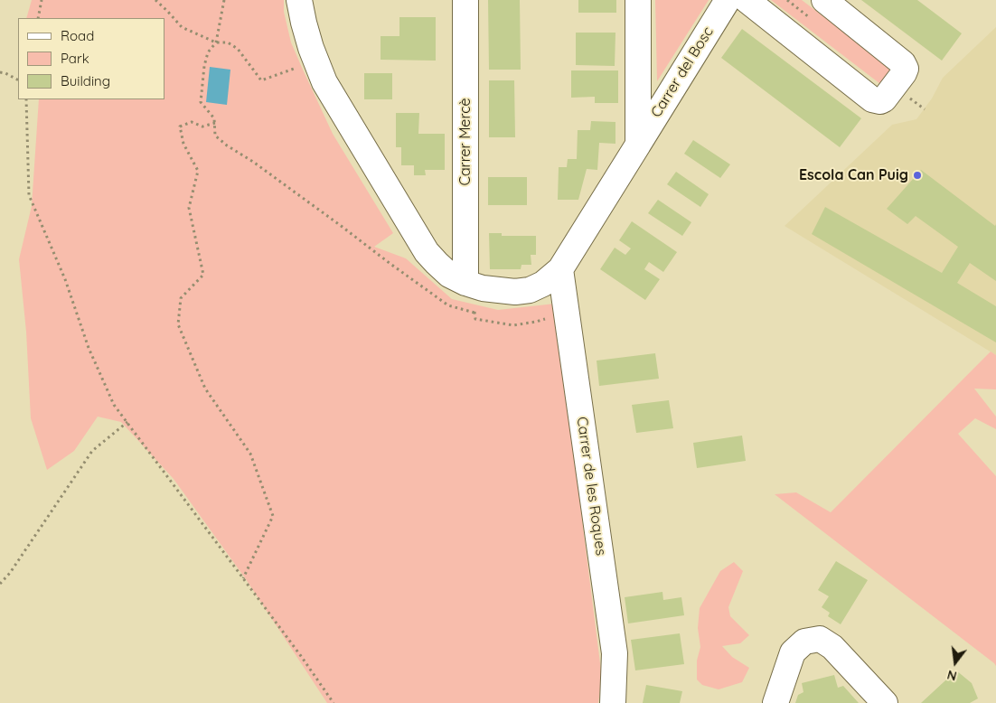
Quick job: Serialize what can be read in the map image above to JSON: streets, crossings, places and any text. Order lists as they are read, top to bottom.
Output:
{
  "streets": {
    "street": ["Carrer del Bosc", "Carrer Mercè", "Carrer de les Roques"]
  },
  "crossings": [
    ["Carrer del Bosc", "Carrer Mercè"],
    ["Carrer del Bosc", "Carrer de les Roques"]
  ],
  "places": ["Escola Can Puig"],
  "legend": ["Road", "Park", "Building"],
  "north": "bottom"
}
